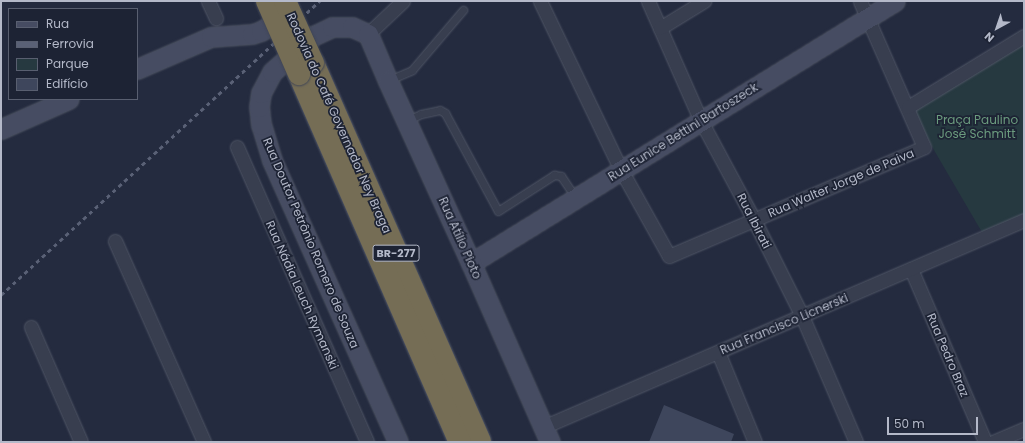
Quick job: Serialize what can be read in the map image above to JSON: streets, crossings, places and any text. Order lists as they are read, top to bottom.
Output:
{
  "streets": {
    "highway": ["Rodovia do Café Governador Ney Braga", "BR-277"],
    "street": [
      "Rua Eunice Bettini Bartoszeck",
      "Rua Walter Jorge de Paiva",
      "Rua Ibirati",
      "Rua Atílio Pioto",
      "Rua Doutor Petrônio Romero de Souza",
      "Rua Nádia Leuch Rymanski",
      "Rua Francisco Licnerski",
      "Rua Pedro Braz"
    ]
  },
  "crossings": [
    ["Rodovia do Café Governador Ney Braga", "Rua Doutor Petrônio Romero de Souza"],
    ["Rua Eunice Bettini Bartoszeck", "Rua Walter Jorge de Paiva"],
    ["Rua Eunice Bettini Bartoszeck", "Rua Ibirati"],
    ["Rua Eunice Bettini Bartoszeck", "Rua Atílio Pioto"],
    ["Rua Walter Jorge de Paiva", "Rua Ibirati"],
    ["Rua Ibirati", "Rua Francisco Licnerski"],
    ["Rua Atílio Pioto", "Rua Doutor Petrônio Romero de Souza"],
    ["Rua Atílio Pioto", "Rua Francisco Licnerski"],
    ["Rua Francisco Licnerski", "Rua Pedro Braz"]
  ],
  "parks": ["Praça Paulino José Schmitt"],
  "legend": [
    "Rua",
    "Ferrovia",
    "Parque",
    "Edifício"
  ],
  "scale_bar": "50 m",
  "north": "bottom left"
}
